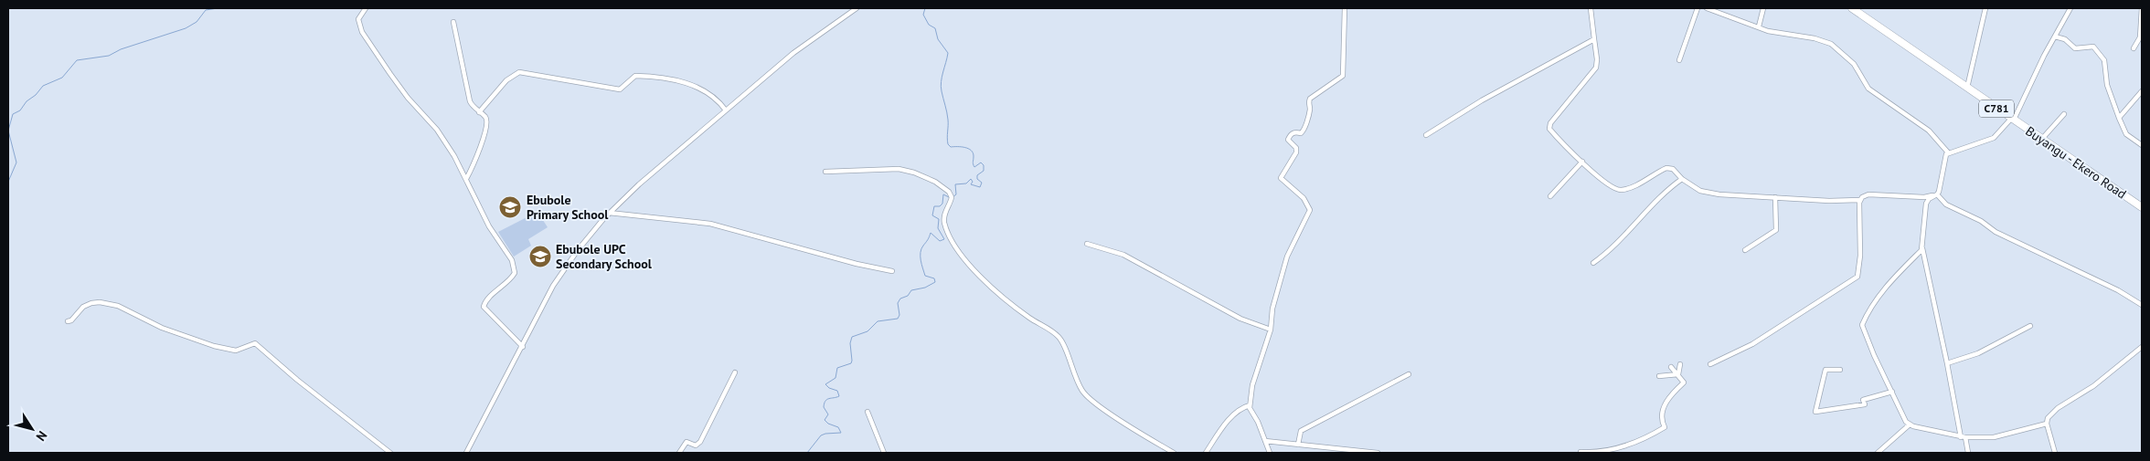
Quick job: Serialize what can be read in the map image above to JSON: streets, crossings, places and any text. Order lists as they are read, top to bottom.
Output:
{
  "streets": {
    "main road": ["C781", "Buyangu - Ekero Road"]
  },
  "places": {
    "school or university": ["Ebubole Primary School", "Ebubole UPC Secondary School"]
  },
  "north": "bottom right"
}
